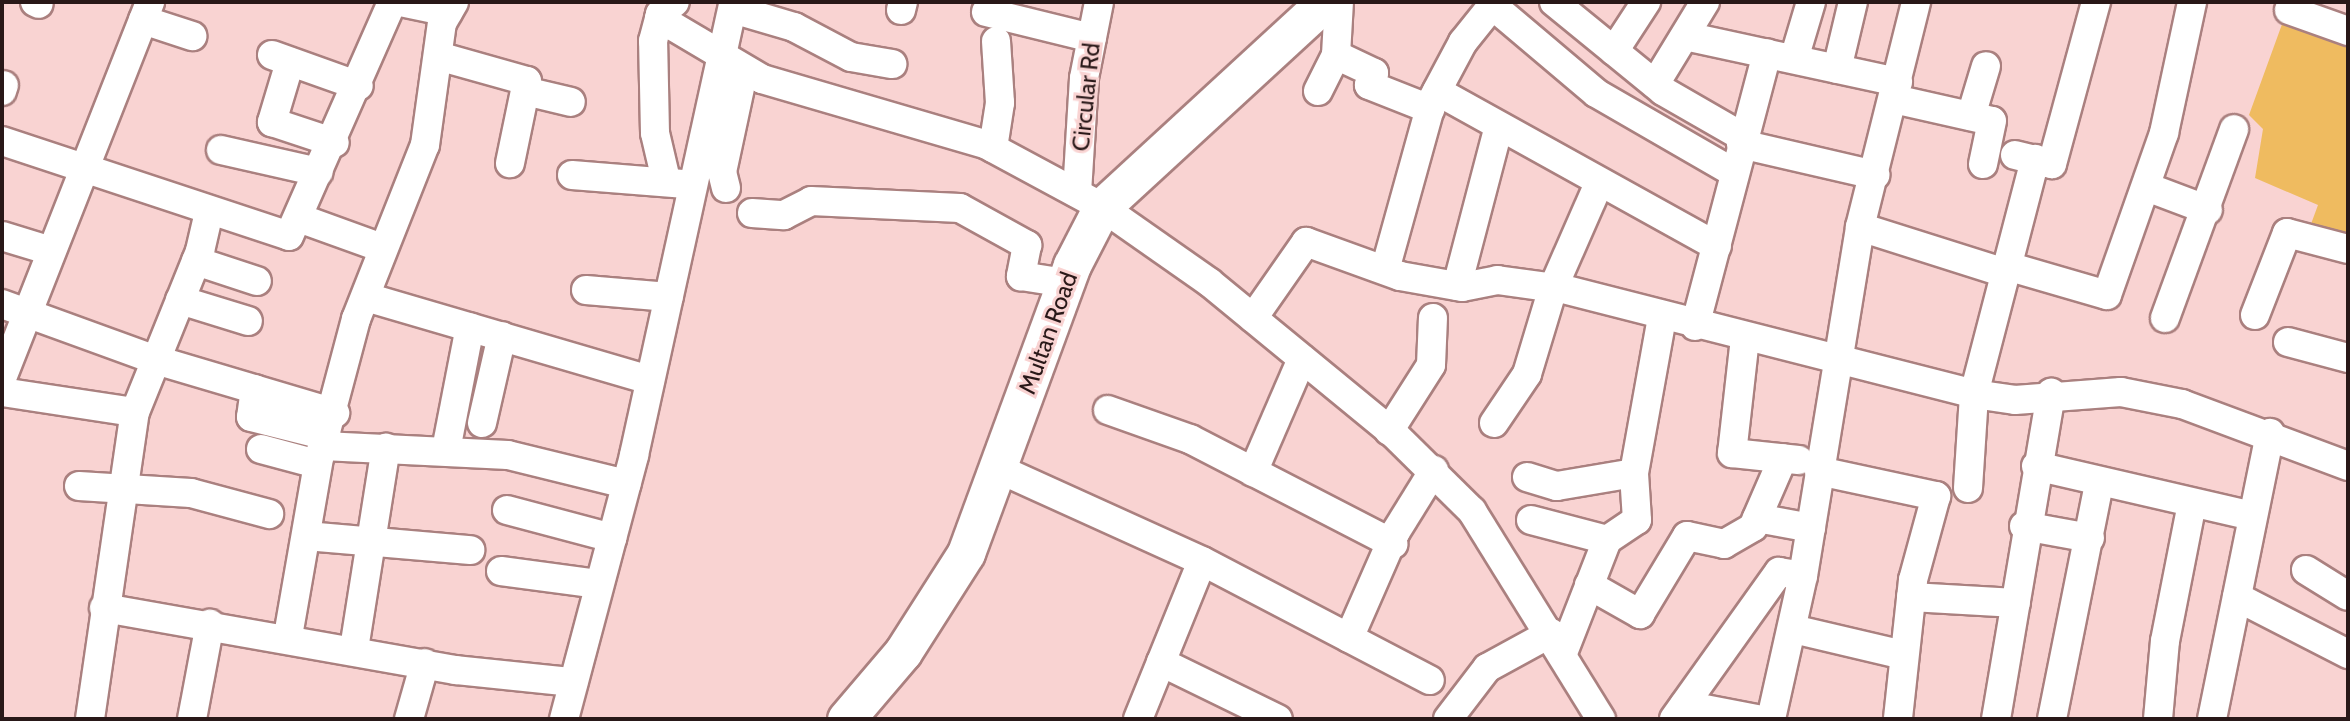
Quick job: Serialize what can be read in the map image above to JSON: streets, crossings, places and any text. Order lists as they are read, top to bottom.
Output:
{
  "streets": {
    "main road": ["Multan Road"],
    "street": ["Circular Rd"]
  },
  "crossings": [
    ["Circular Rd", "Multan Road"]
  ]
}
